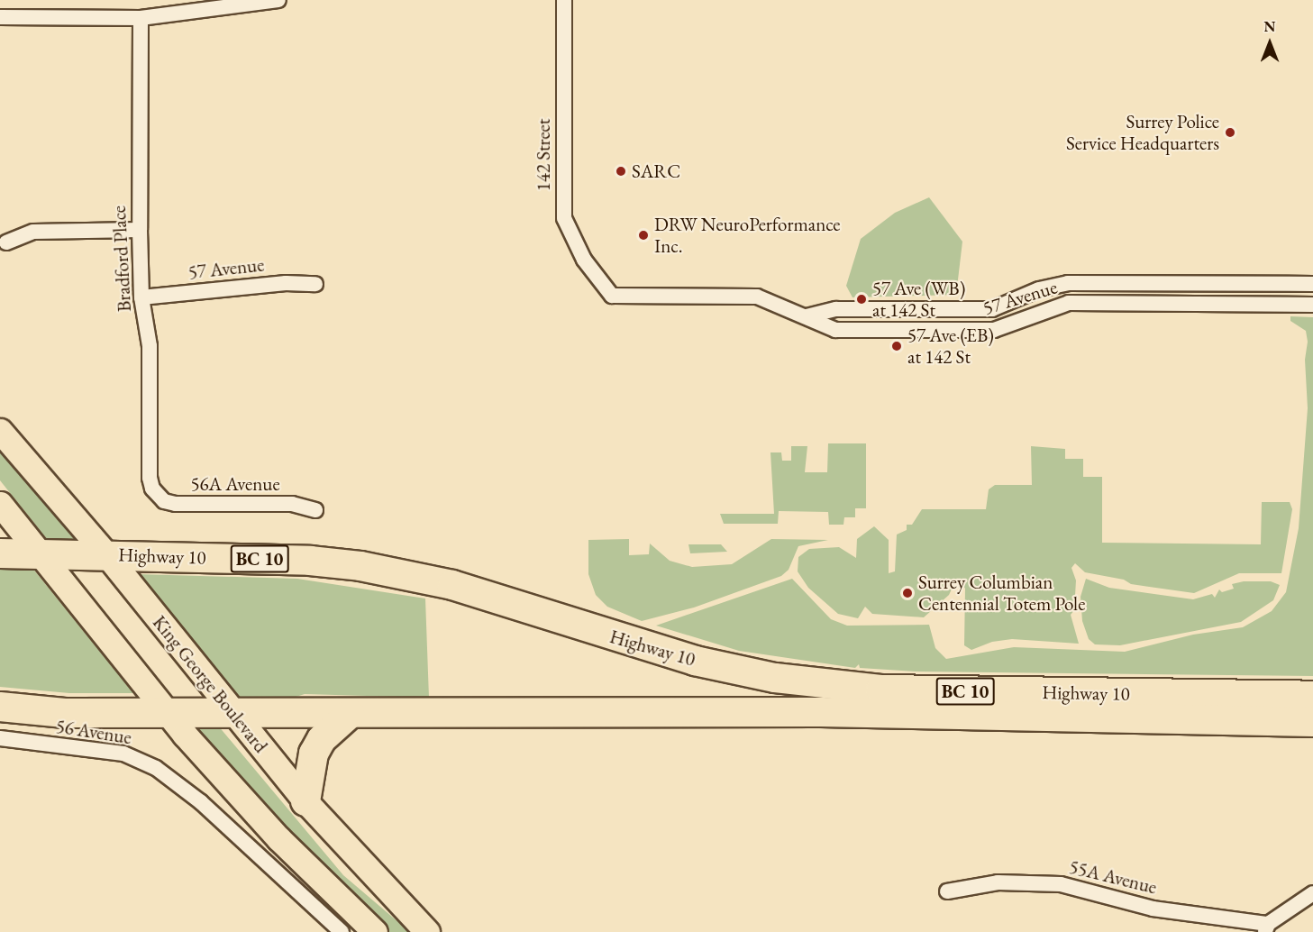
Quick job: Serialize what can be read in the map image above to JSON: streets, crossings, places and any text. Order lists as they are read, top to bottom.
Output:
{
  "streets": {
    "highway": ["Highway 10", "BC 10"],
    "main road": ["King George Boulevard"],
    "street": [
      "142 Street",
      "Bradford Place",
      "57 Avenue",
      "56A Avenue",
      "56 Avenue",
      "55A Avenue"
    ]
  },
  "crossings": [
    ["142 Street", "57 Avenue"],
    ["Bradford Place", "57 Avenue"],
    ["Bradford Place", "56A Avenue"],
    ["Highway 10", "King George Boulevard"]
  ],
  "places": [
    "Surrey Police Service Headquarters",
    "SARC",
    "DRW NeuroPerformance Inc.",
    "57 Ave (WB) at 142 St",
    "57 Ave (EB) at 142 St",
    "Surrey Columbian Centennial Totem Pole"
  ],
  "north": "top"
}
